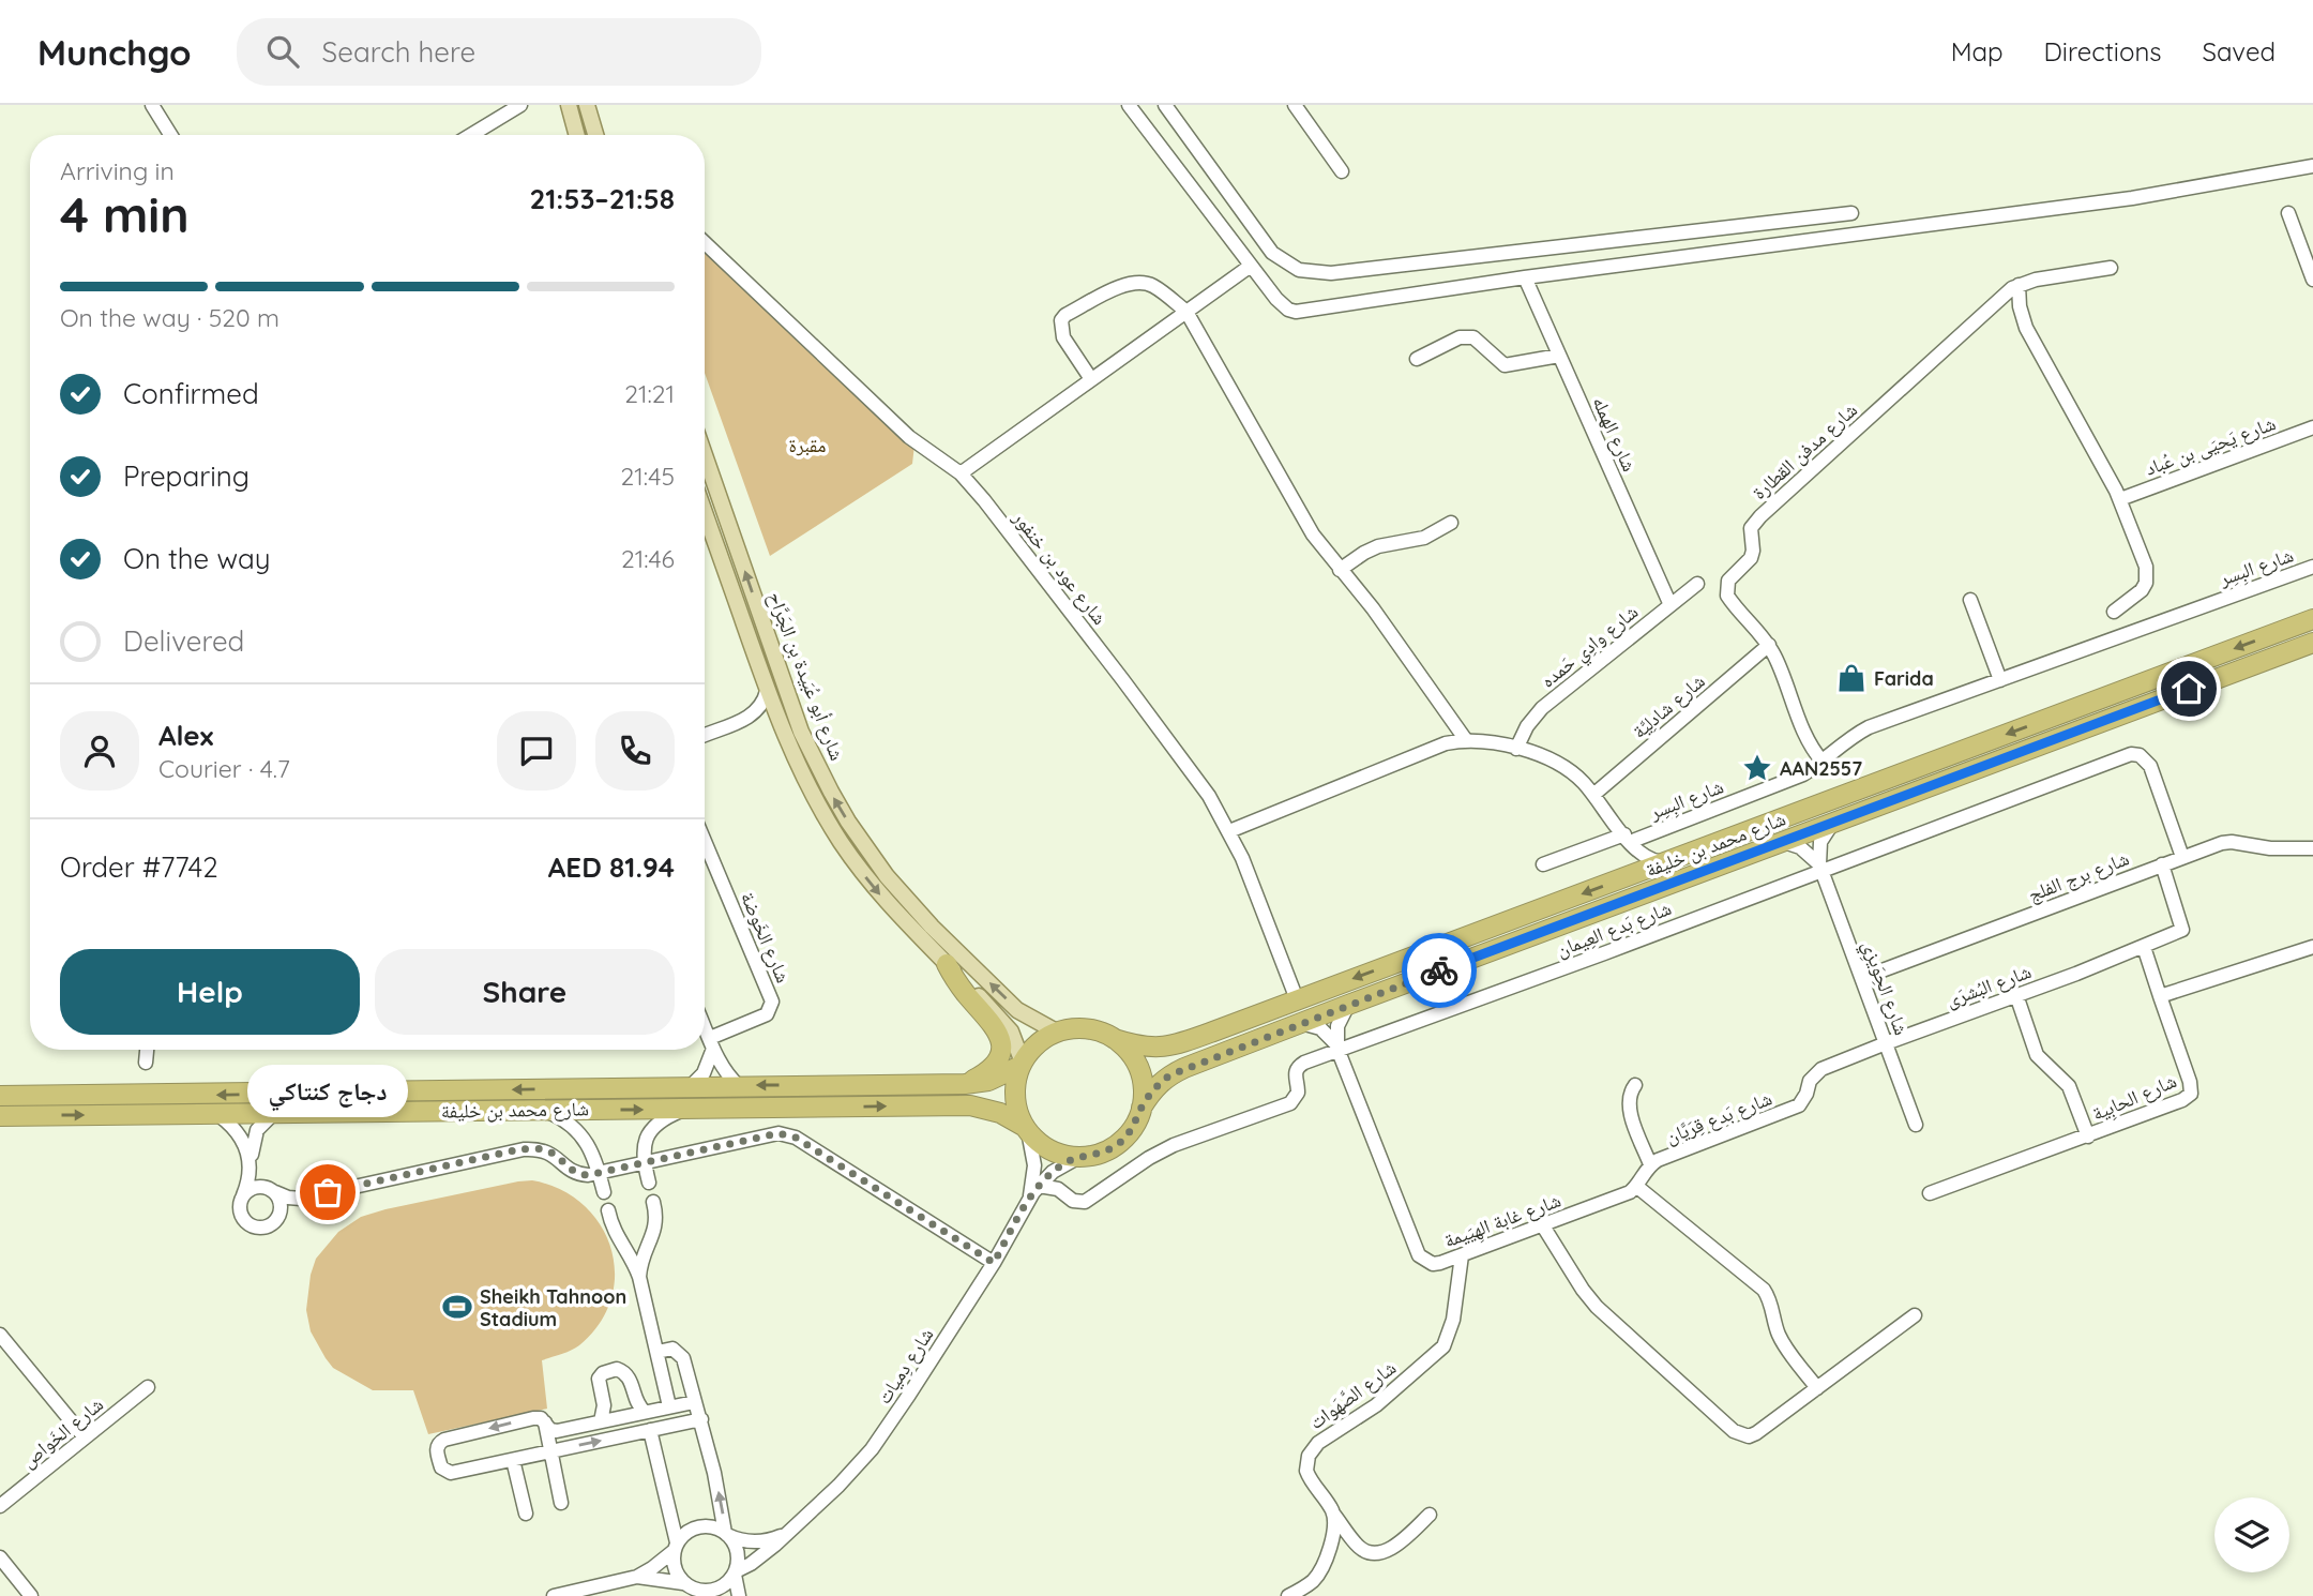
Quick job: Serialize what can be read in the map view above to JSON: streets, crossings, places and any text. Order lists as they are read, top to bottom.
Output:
{
  "streets": {
    "highway": ["شارع محمد بن خليفة"],
    "main road": ["شارع أبو عُبَيدة بن الجَرَّاح"],
    "street": [
      "شارع الهمله",
      "شارع يَحيَى بن عُباد",
      "شارع مدفن القطارة",
      "شارع البِسِر",
      "شارع عود بن خنفور",
      "شارع وادِي حَمده",
      "شارع شادلِيَّة",
      "شارع برج الفلج",
      "شارع بَدع العِيمان",
      "شارع الخَوضة",
      "شارع البُشرَى",
      "شارع الحِوَيزِي",
      "شارع الحابِية",
      "شارع بَدع قِرَيَّان",
      "شارع غابة الهِيَيمة",
      "شارع دِميات",
      "شارع الصَّهَوات",
      "شارع الخَواص"
    ]
  },
  "crossings": [
    ["شارع الهمله", "شارع وادِي حَمده"],
    ["شارع مدفن القطارة", "شارع البِسِر"],
    ["شارع مدفن القطارة", "شارع شادلِيَّة"],
    ["شارع عود بن خنفور", "شارع محمد بن خليفة"],
    ["شارع أبو عُبَيدة بن الجَرَّاح", "شارع محمد بن خليفة"],
    ["شارع أبو عُبَيدة بن الجَرَّاح", "شارع دِميات"],
    ["شارع محمد بن خليفة", "شارع غابة الهِيَيمة"],
    ["شارع محمد بن خليفة", "شارع دِميات"],
    ["شارع برج الفلج", "شارع بَدع العِيمان"],
    ["شارع برج الفلج", "شارع البُشرَى"],
    ["شارع برج الفلج", "شارع الحِوَيزِي"],
    ["شارع بَدع العِيمان", "شارع الحِوَيزِي"],
    ["شارع بَدع العِيمان", "شارع غابة الهِيَيمة"],
    ["شارع بَدع العِيمان", "شارع دِميات"],
    ["شارع البُشرَى", "شارع الحِوَيزِي"],
    ["شارع البُشرَى", "شارع بَدع قِرَيَّان"],
    ["شارع بَدع قِرَيَّان", "شارع غابة الهِيَيمة"],
    ["شارع غابة الهِيَيمة", "شارع الصَّهَوات"]
  ],
  "parks": ["مقبرة"],
  "places": {
    "shop": ["Farida"],
    "place": ["AAN2557"],
    "other": ["دجاج كنتاكي"],
    "sports": ["Sheikh Tahnoon Stadium"]
  },
  "page": {
    "header": "Munchgo",
    "search": "Search here",
    "nav": ["Map", "Directions", "Saved"],
    "heading": ["4 min", "Arriving in", "21:53–21:58"],
    "panel": [
      "Alex",
      "Courier · 4.7",
      "Order #7742",
      "AED 81.94"
    ],
    "bar": "On the way · 520 m",
    "list": [
      ["Confirmed", "21:21"],
      ["Preparing", "21:45"],
      ["On the way", "21:46"],
      "Delivered"
    ],
    "buttons": ["Help", "Share"],
    "bubble": "دجاج كنتاكي"
  }
}
